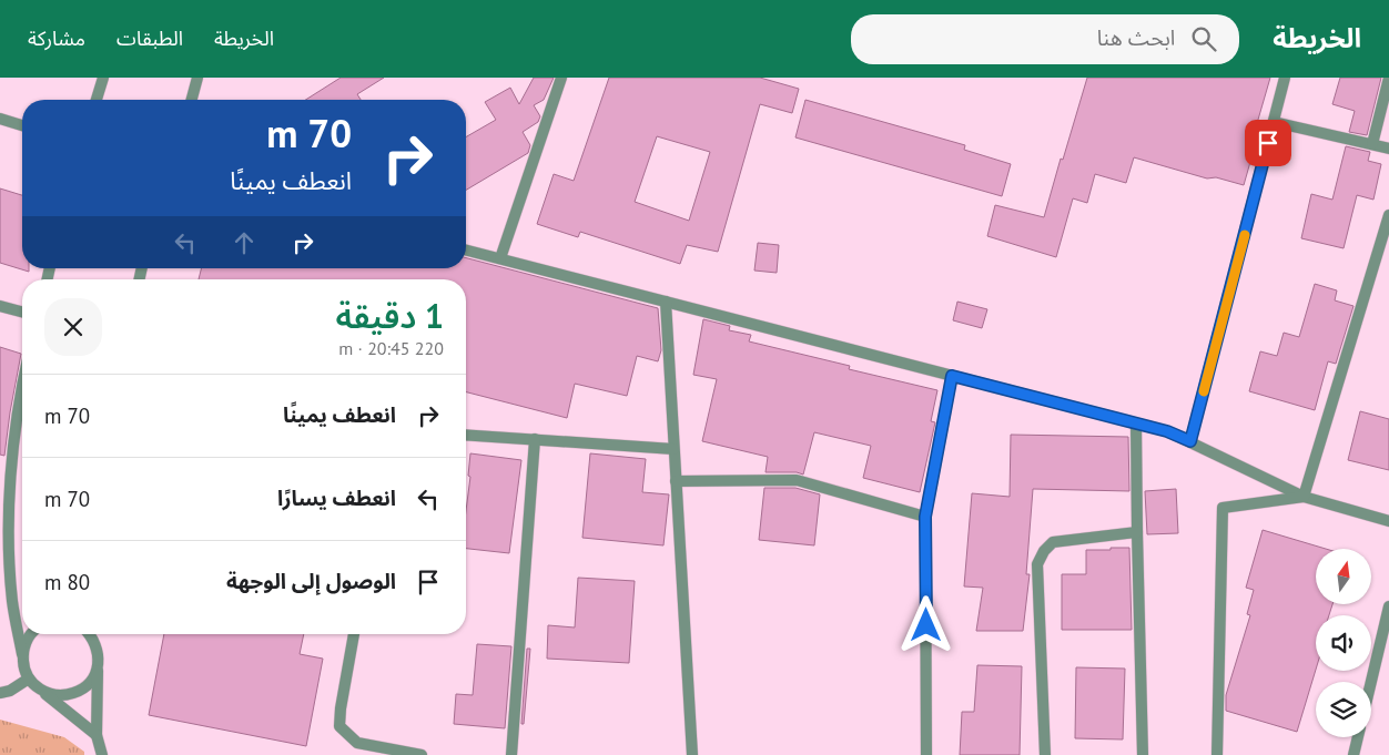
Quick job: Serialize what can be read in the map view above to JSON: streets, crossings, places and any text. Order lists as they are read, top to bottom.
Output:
{
  "north": "top",
  "page": {
    "header": "الخريطة",
    "search": "ابحث هنا",
    "nav": ["الخريطة", "الطبقات", "مشاركة"],
    "turn": ["70 m", "انعطف يمينًا"],
    "heading": ["1 دقيقة", "220 m · 20:45"],
    "list": [
      {
        "name": "انعطف يمينًا",
        "value": "70 m"
      },
      {
        "name": "انعطف يسارًا",
        "value": "70 m"
      },
      {
        "name": "الوصول إلى الوجهة",
        "value": "80 m"
      }
    ]
  }
}
